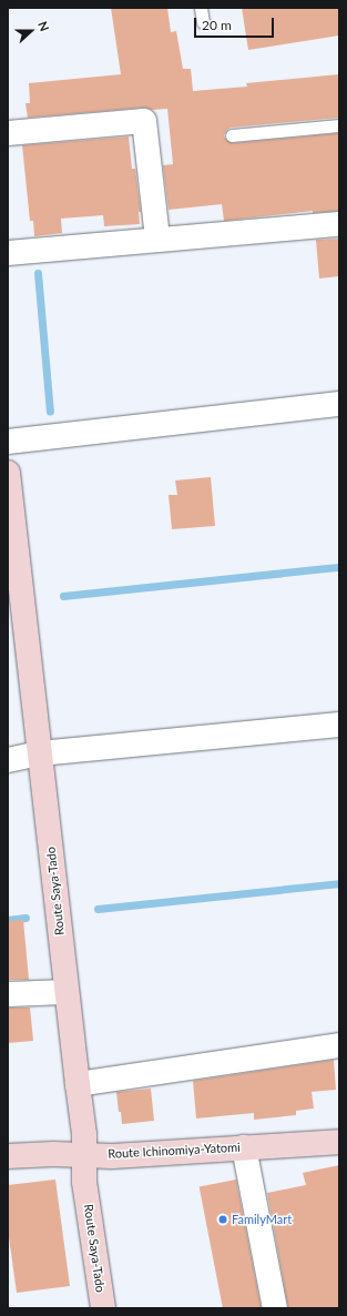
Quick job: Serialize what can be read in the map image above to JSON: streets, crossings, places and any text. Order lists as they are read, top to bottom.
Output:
{
  "streets": {
    "main road": ["Route Saya-Tado", "Route Ichinomiya-Yatomi"]
  },
  "crossings": [
    ["Route Saya-Tado", "Route Ichinomiya-Yatomi"]
  ],
  "places": ["FamilyMart"],
  "scale_bar": "20 m",
  "north": "right"
}
